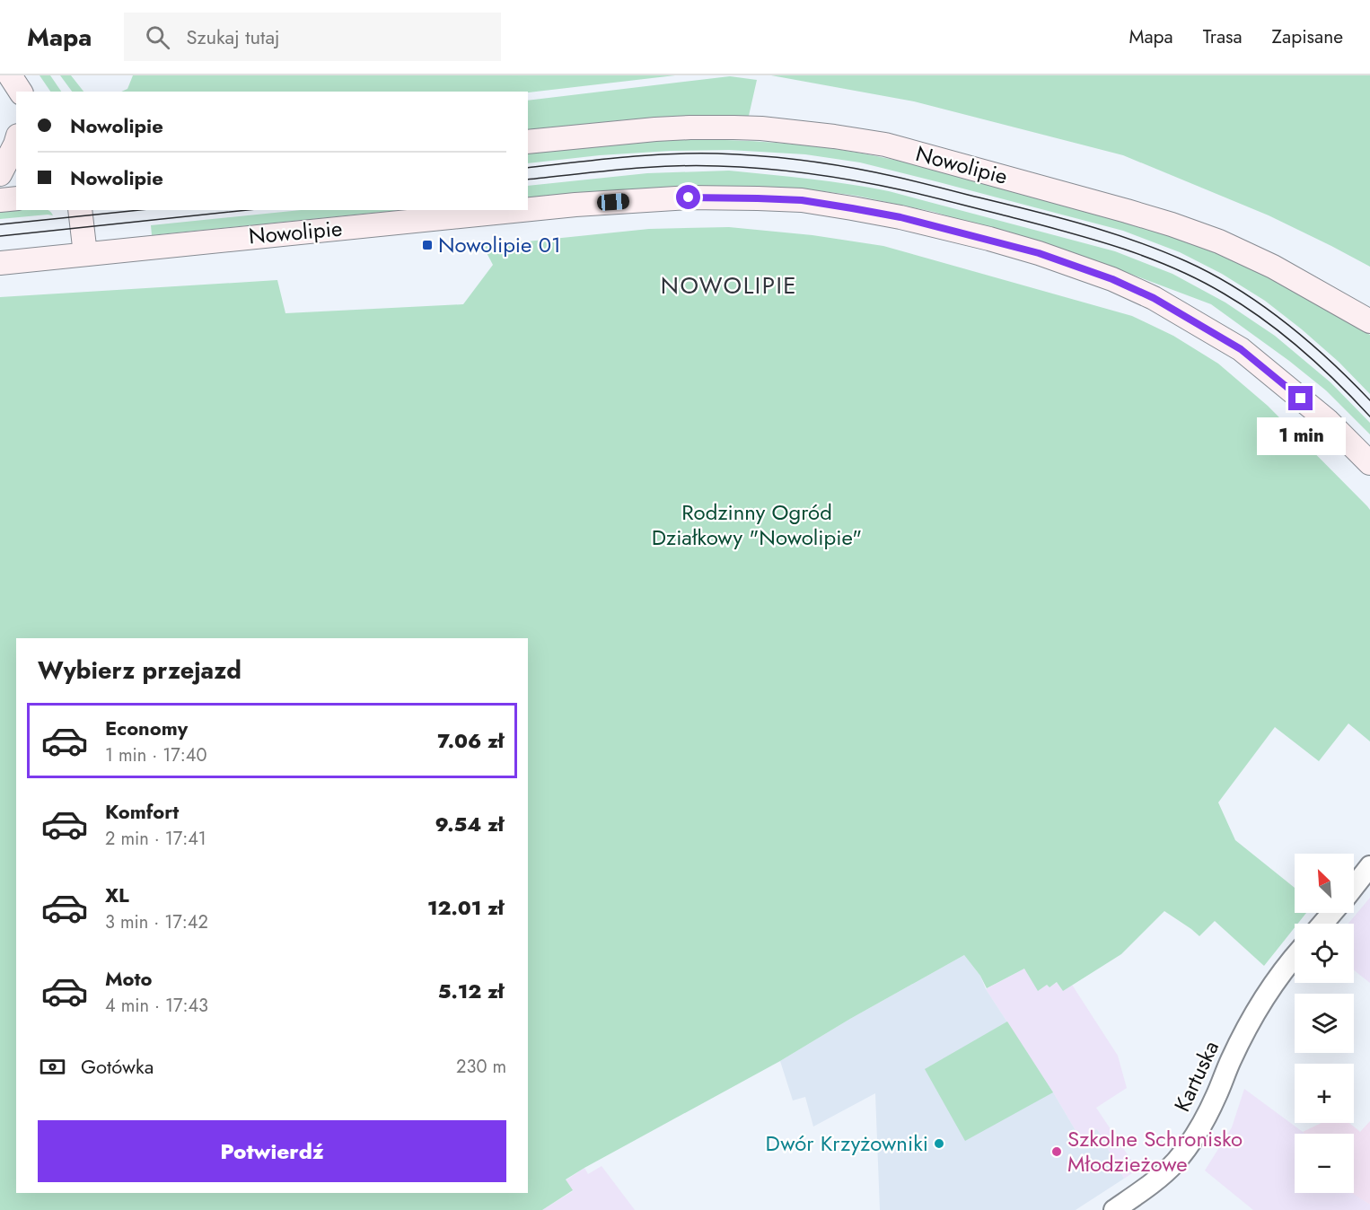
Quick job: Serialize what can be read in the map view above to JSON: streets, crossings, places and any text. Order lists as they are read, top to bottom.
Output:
{
  "streets": {
    "main road": ["Nowolipie"],
    "street": ["Kartuska"]
  },
  "districts": ["NOWOLIPIE"],
  "parks": ["Rodzinny Ogród Działkowy \"Nowolipie\""],
  "places": {
    "transit": ["Nowolipie 01"],
    "other": ["Dwór Krzyżowniki", "Szkolne Schronisko Młodzieżowe"]
  },
  "north": "top left",
  "page": {
    "header": "Mapa",
    "search": "Szukaj tutaj",
    "nav": ["Mapa", "Trasa", "Zapisane"],
    "banner": ["Nowolipie", "Nowolipie"],
    "bubble": "1 min",
    "heading": "Wybierz przejazd",
    "list": [
      {
        "name": "Economy",
        "note": "1 min · 17:40",
        "value": "7.06 zł"
      },
      {
        "name": "Komfort",
        "note": "2 min · 17:41",
        "value": "9.54 zł"
      },
      {
        "name": "XL",
        "note": "3 min · 17:42",
        "value": "12.01 zł"
      },
      {
        "name": "Moto",
        "note": "4 min · 17:43",
        "value": "5.12 zł"
      }
    ],
    "map_buttons": ["+", "−"],
    "pay": ["Gotówka", "230 m"],
    "buttons": "Potwierdź"
  }
}
